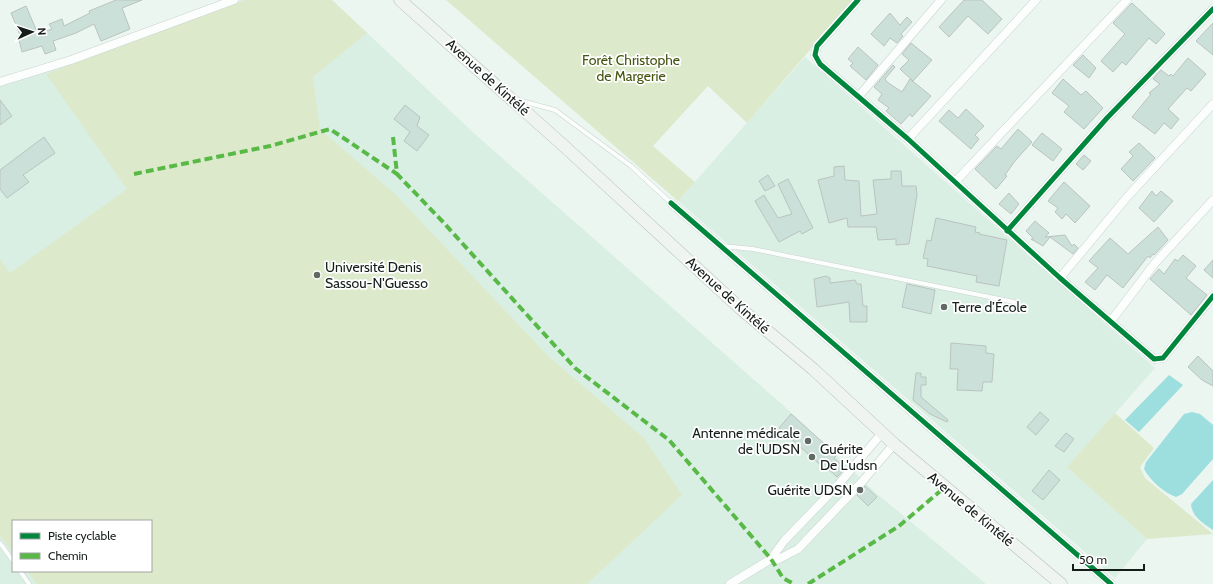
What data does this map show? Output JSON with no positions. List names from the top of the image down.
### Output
{
  "streets": {
    "main road": ["Avenue de Kintélé"]
  },
  "parks": ["Forêt Christophe de Margerie"],
  "places": [
    "Université Denis Sassou-N'Guesso",
    "Terre d’École",
    "Antenne médicale de l'UDSN",
    "Guérite De L'udsn",
    "Guérite UDSN"
  ],
  "legend": ["Piste cyclable", "Chemin"],
  "scale_bar": "50 m",
  "north": "right"
}
